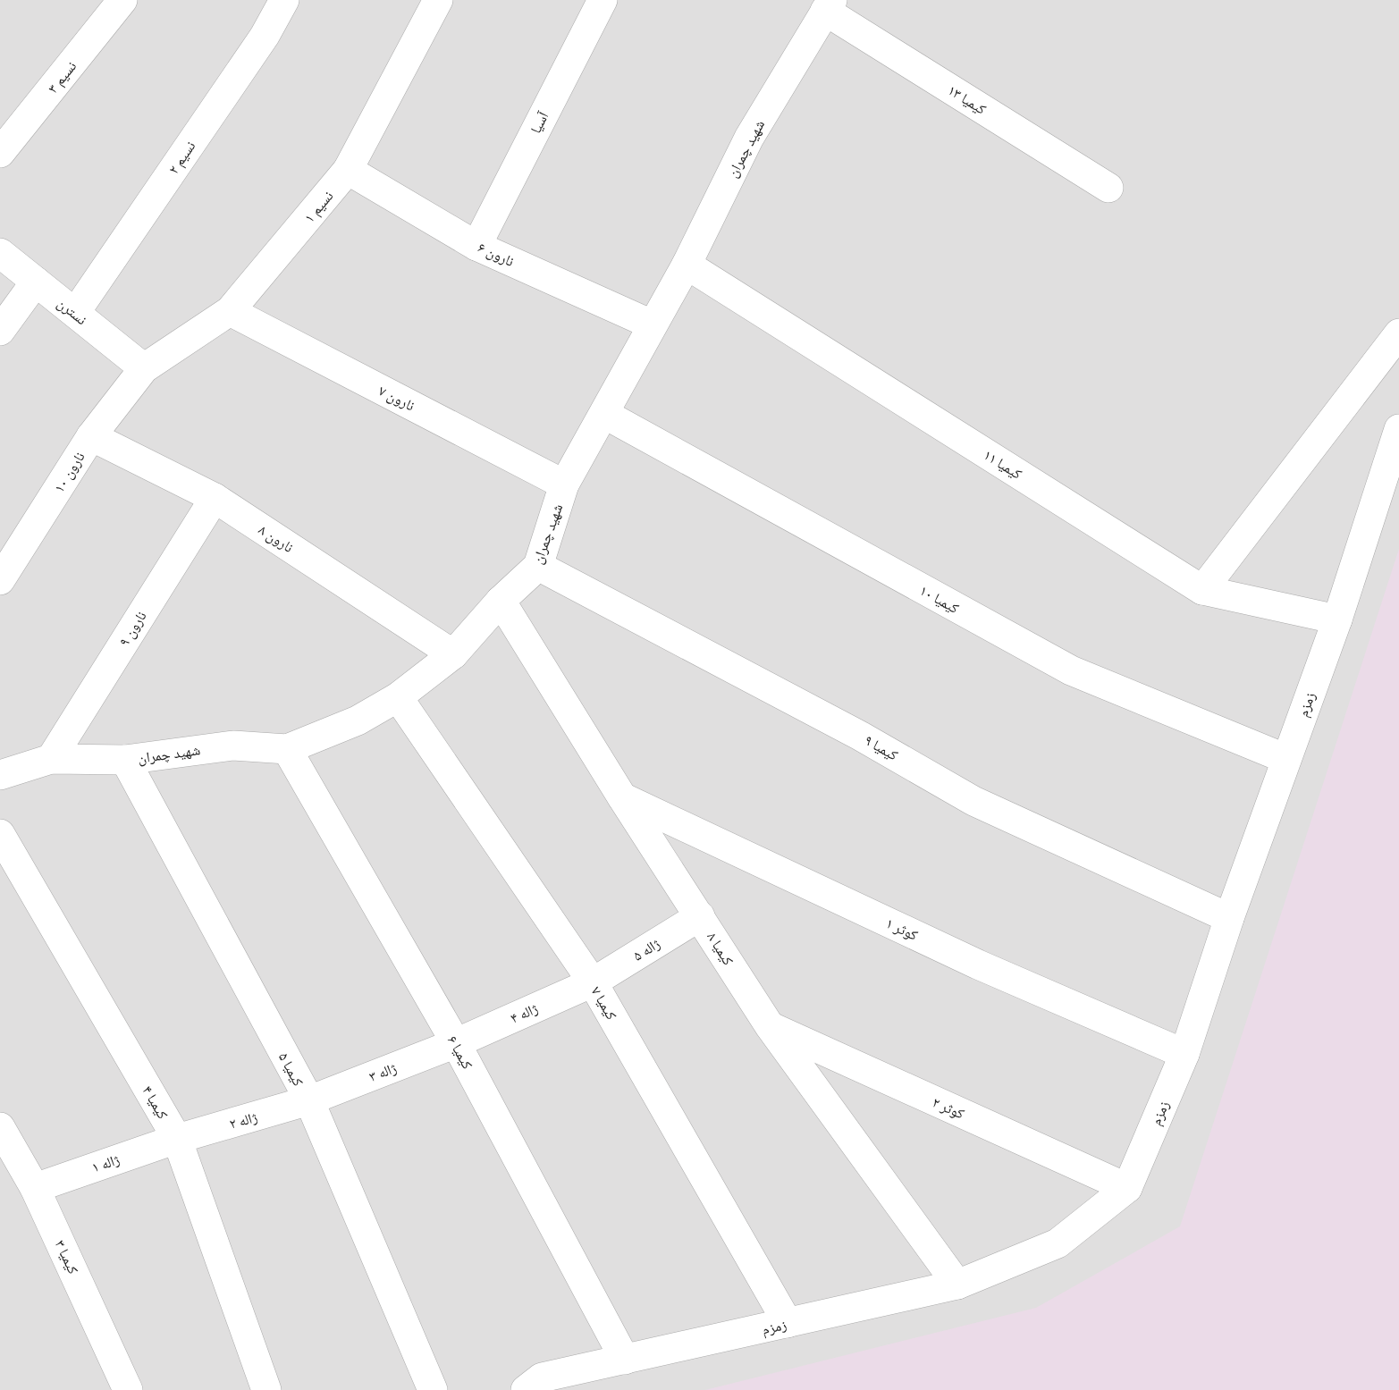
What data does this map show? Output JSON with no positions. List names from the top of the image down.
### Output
{
  "streets": {
    "street": [
      "نسیم ۳",
      "کیمیا ۱۳",
      "آسیا",
      "شهید چمران",
      "نسیم ۲",
      "نسیم ۱",
      "نارون ۶",
      "نسترن",
      "نارون ۷",
      "کیمیا ۱۱",
      "نارون ۱۰",
      "نارون ۸",
      "کیمیا ۱۰",
      "نارون ۹",
      "زمزم",
      "کیمیا ۹",
      "کوثر ۱",
      "کیمیا ۸",
      "ژاله ۵",
      "کیمیا ۷",
      "ژاله ۴",
      "کیمیا ۶",
      "کیمیا ۵",
      "ژاله ۳",
      "کیمیا ۴",
      "کوثر ۲",
      "ژاله ۲",
      "ژاله ۱",
      "کیمیا ۳"
    ]
  },
  "crossings": [
    ["کیمیا ۱۳", "شهید چمران"],
    ["آسیا", "نارون ۶"],
    ["شهید چمران", "نارون ۶"],
    ["شهید چمران", "نارون ۷"],
    ["شهید چمران", "کیمیا ۱۱"],
    ["شهید چمران", "نارون ۸"],
    ["شهید چمران", "کیمیا ۱۰"],
    ["شهید چمران", "نارون ۹"],
    ["شهید چمران", "کیمیا ۹"],
    ["شهید چمران", "کیمیا ۸"],
    ["شهید چمران", "کیمیا ۷"],
    ["شهید چمران", "کیمیا ۶"],
    ["شهید چمران", "کیمیا ۵"],
    ["نسیم ۲", "نسترن"],
    ["نسیم ۱", "نارون ۶"],
    ["نسیم ۱", "نسترن"],
    ["نسیم ۱", "نارون ۷"],
    ["نسیم ۱", "نارون ۱۰"],
    ["نسترن", "نارون ۱۰"],
    ["کیمیا ۱۱", "زمزم"],
    ["نارون ۱۰", "نارون ۸"],
    ["نارون ۸", "نارون ۹"],
    ["کیمیا ۱۰", "زمزم"],
    ["زمزم", "کیمیا ۹"],
    ["زمزم", "کوثر ۱"],
    ["زمزم", "کیمیا ۸"],
    ["زمزم", "کیمیا ۷"],
    ["زمزم", "کیمیا ۶"],
    ["زمزم", "کوثر ۲"],
    ["کوثر ۱", "کیمیا ۸"],
    ["کیمیا ۸", "ژاله ۵"],
    ["کیمیا ۸", "کوثر ۲"],
    ["ژاله ۵", "کیمیا ۷"],
    ["ژاله ۵", "ژاله ۴"],
    ["کیمیا ۷", "ژاله ۴"],
    ["ژاله ۴", "کیمیا ۶"],
    ["ژاله ۴", "ژاله ۳"],
    ["کیمیا ۶", "ژاله ۳"],
    ["کیمیا ۵", "ژاله ۳"],
    ["کیمیا ۵", "ژاله ۲"],
    ["ژاله ۳", "ژاله ۲"],
    ["کیمیا ۴", "ژاله ۲"],
    ["کیمیا ۴", "ژاله ۱"],
    ["ژاله ۲", "ژاله ۱"],
    ["ژاله ۱", "کیمیا ۳"]
  ]
}
